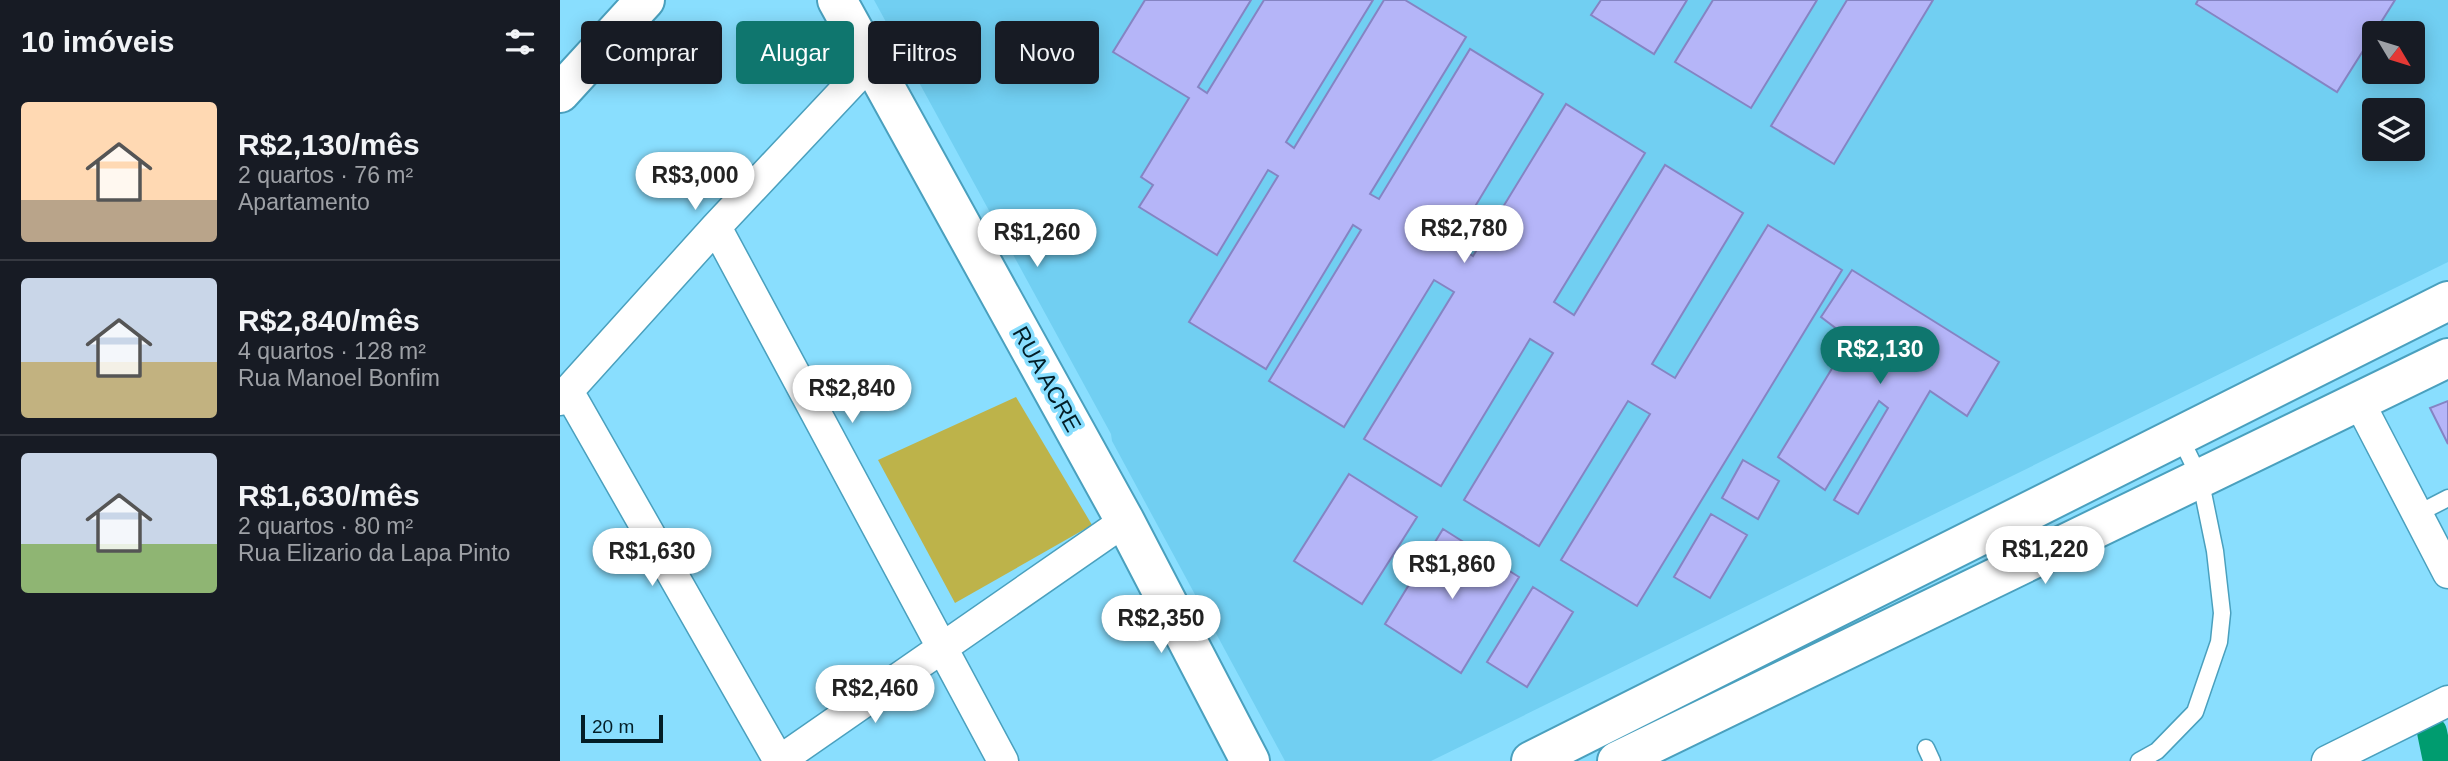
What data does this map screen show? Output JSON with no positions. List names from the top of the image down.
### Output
{
  "streets": {
    "main road": ["RUA ACRE"]
  },
  "scale_bar": "20 m",
  "north": "bottom right",
  "page": {
    "heading": "10 imóveis",
    "chip": [
      "Comprar",
      "Alugar",
      "Filtros",
      "Novo"
    ],
    "list": [
      {
        "name": "R$2,130/mês",
        "note": "2 quartos · 76 m² · Apartamento"
      },
      {
        "name": "R$2,840/mês",
        "note": "4 quartos · 128 m² · Rua Manoel Bonfim"
      },
      {
        "name": "R$1,630/mês",
        "note": "2 quartos · 80 m² · Rua Elizario da Lapa Pinto"
      }
    ],
    "price": [
      "R$3,000",
      "R$2,780",
      "R$1,260",
      "R$2,130",
      "R$2,840",
      "R$1,220",
      "R$1,630",
      "R$1,860",
      "R$2,350",
      "R$2,460"
    ],
    "scale": "20 m"
  }
}
